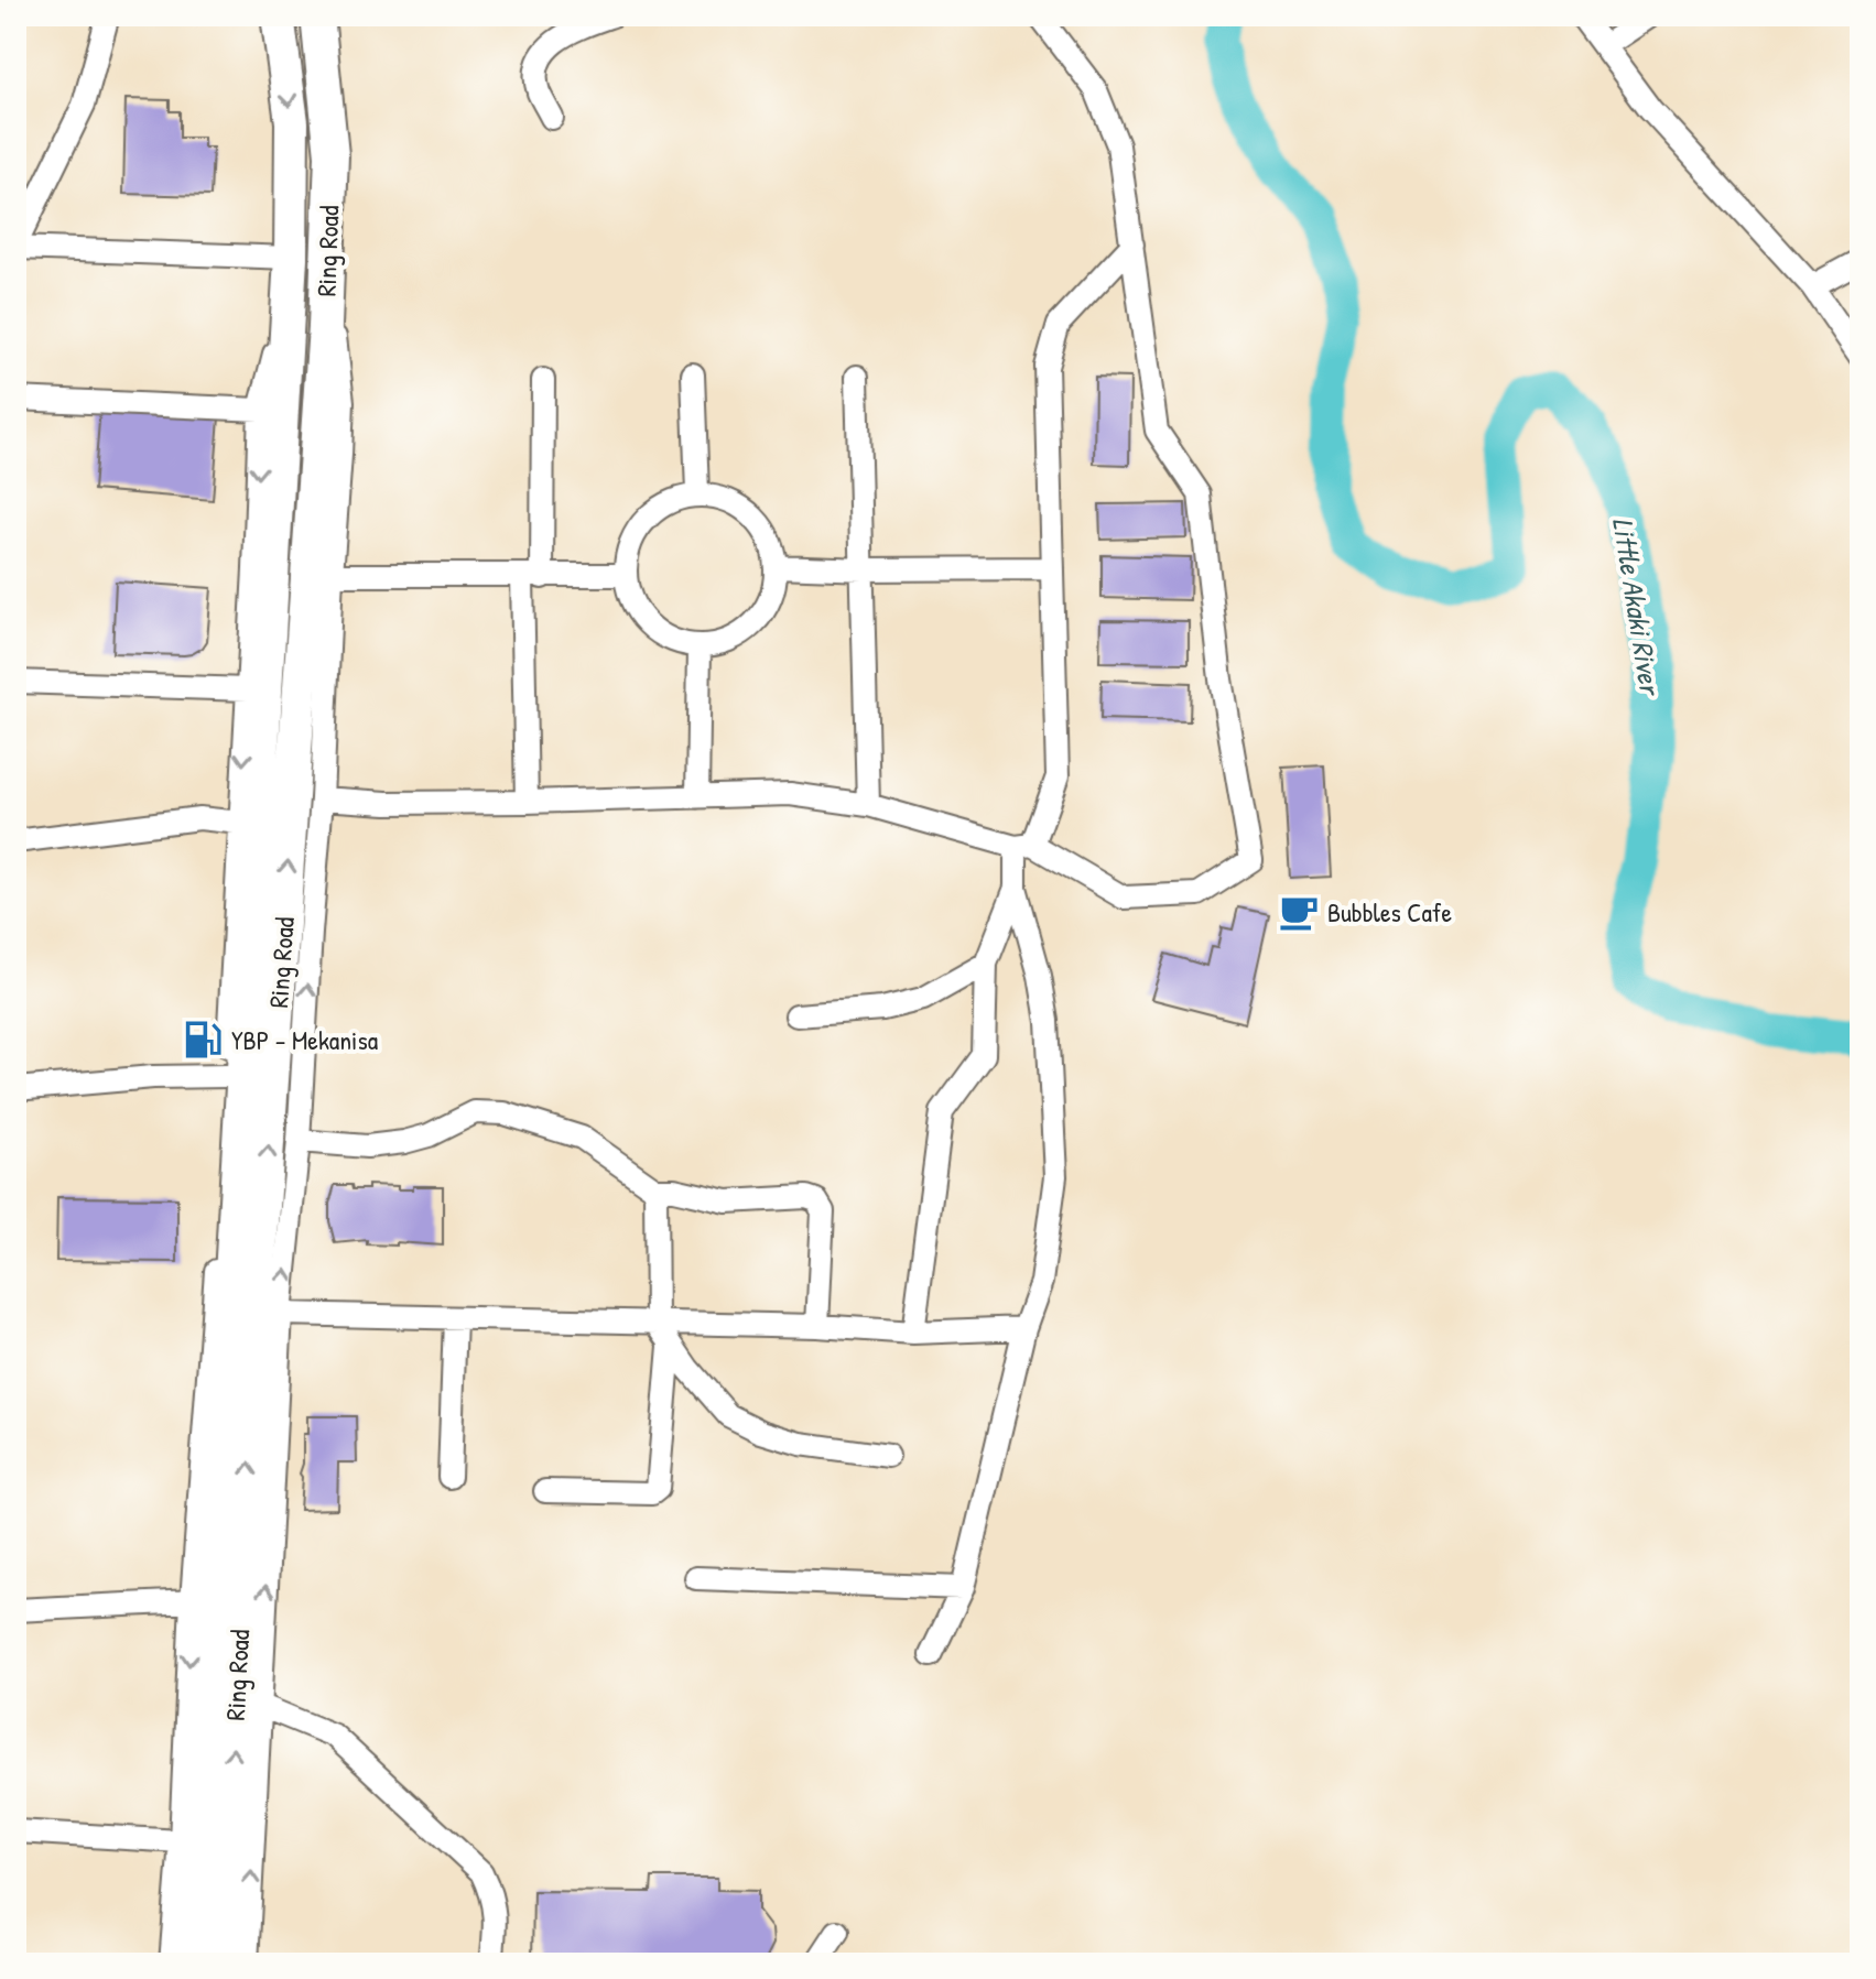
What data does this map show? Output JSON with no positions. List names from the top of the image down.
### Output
{
  "streets": {
    "highway": ["Ring Road"]
  },
  "water": ["Little Akaki River"],
  "places": {
    "cafe": ["Bubbles Cafe"],
    "fuel station": ["YBP - Mekanisa"]
  }
}
